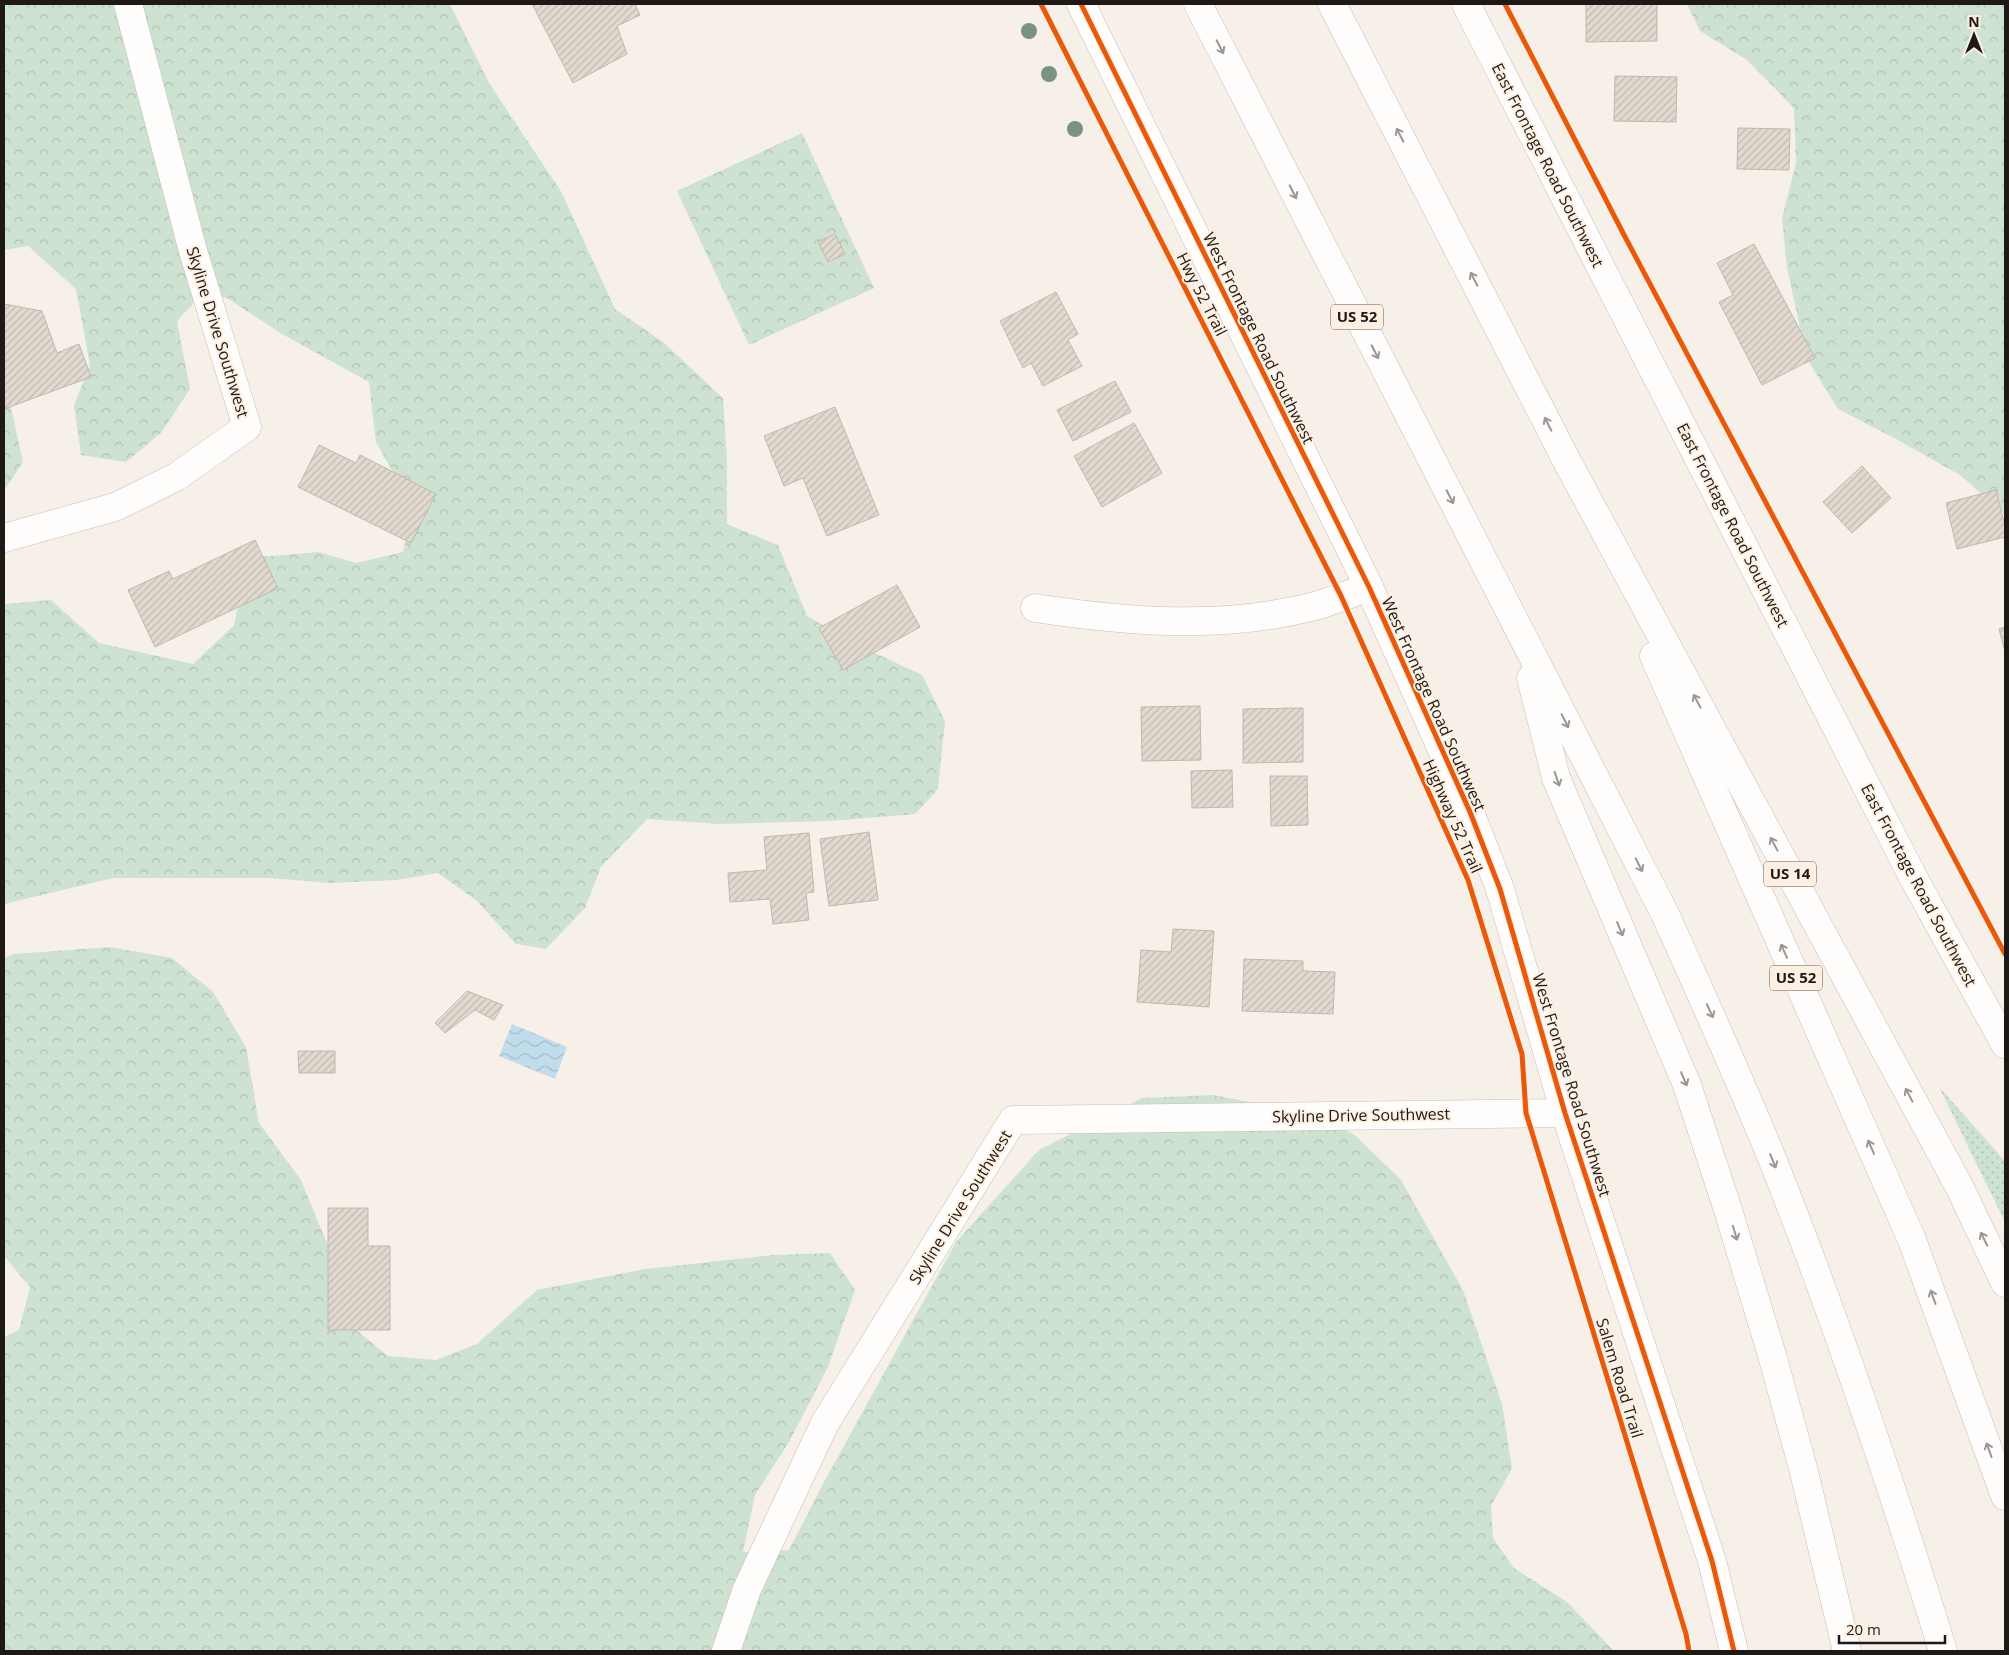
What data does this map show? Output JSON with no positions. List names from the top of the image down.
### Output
{
  "streets": {
    "main road": [
      "East Frontage Road Southwest",
      "US 52",
      "Skyline Drive Southwest",
      "West Frontage Road Southwest",
      "US 14"
    ],
    "cycle path": ["Hwy 52 Trail"]
  },
  "crossings": [
    ["US 52", "US 14"],
    ["Skyline Drive Southwest", "West Frontage Road Southwest"]
  ],
  "scale_bar": "20 m",
  "north": "top"
}
